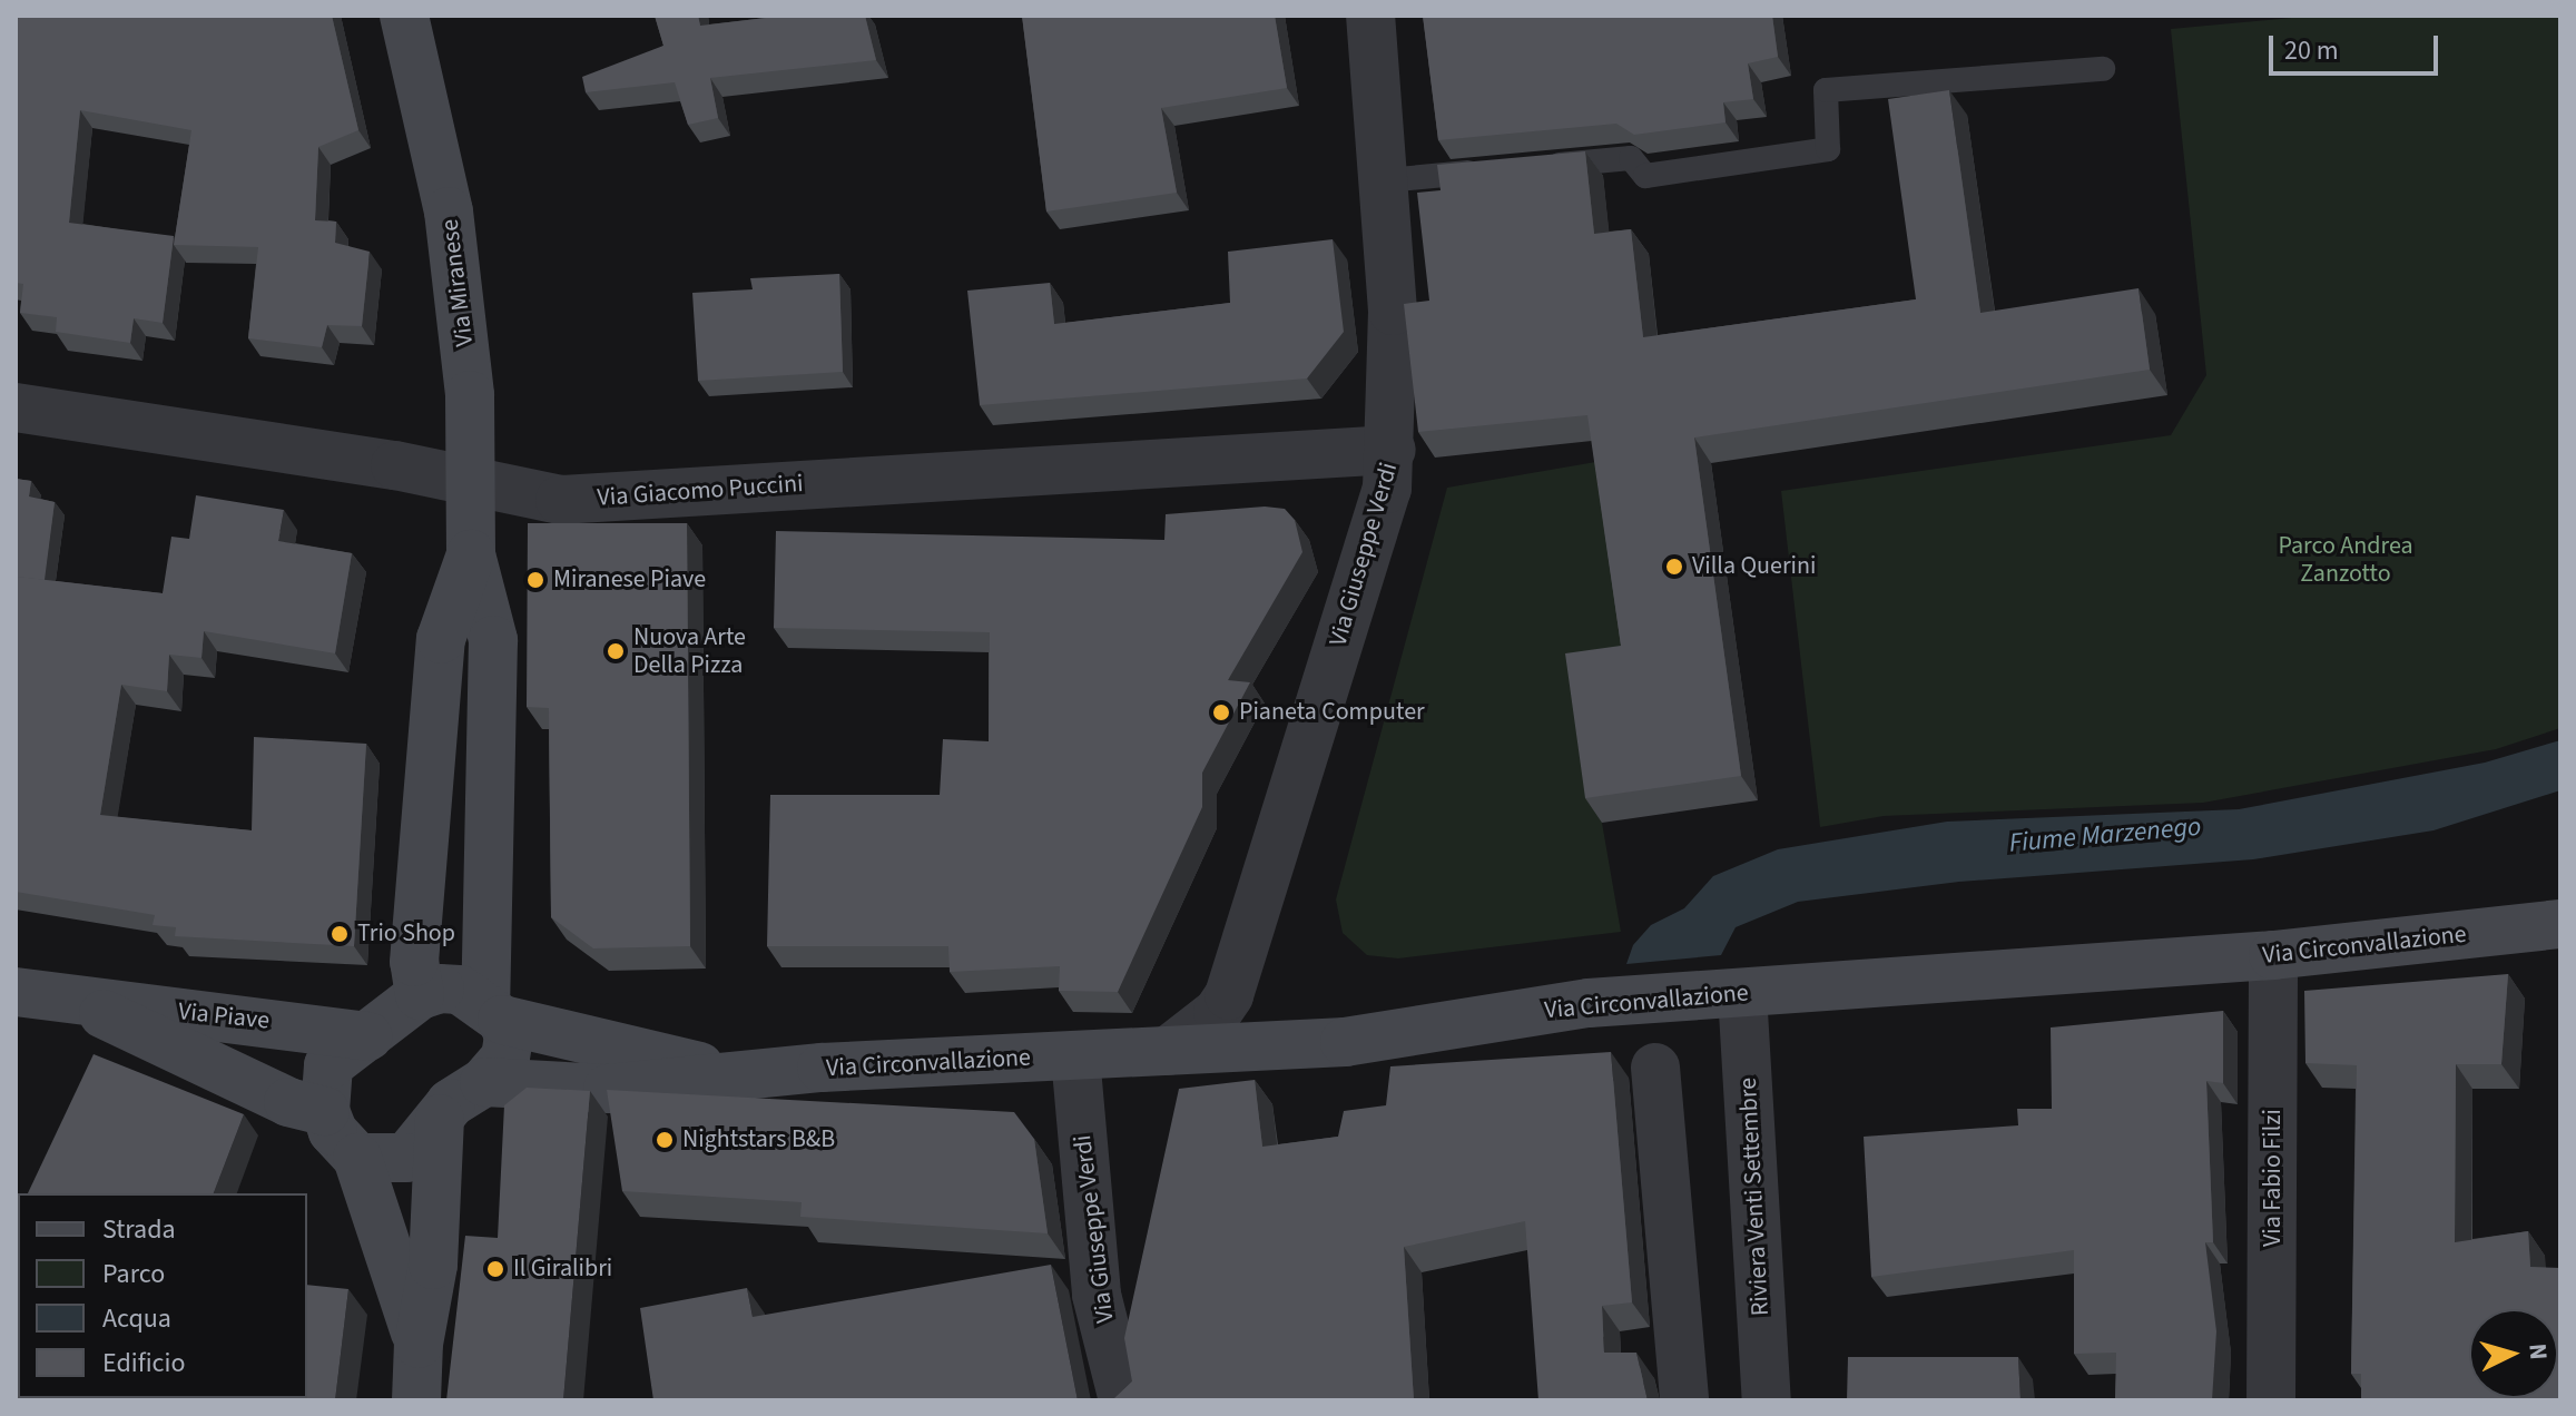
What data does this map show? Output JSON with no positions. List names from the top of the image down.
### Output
{
  "streets": {
    "street": [
      "Via Miranese",
      "Via Giacomo Puccini",
      "Via Giuseppe Verdi",
      "Via Circonvallazione",
      "Via Piave",
      "Via Fabio Filzi",
      "Riviera Venti Settembre"
    ]
  },
  "crossings": [
    ["Via Miranese", "Via Giacomo Puccini"],
    ["Via Miranese", "Via Circonvallazione"],
    ["Via Giacomo Puccini", "Via Giuseppe Verdi"],
    ["Via Giuseppe Verdi", "Via Circonvallazione"],
    ["Via Circonvallazione", "Via Fabio Filzi"],
    ["Via Circonvallazione", "Riviera Venti Settembre"]
  ],
  "water": ["Fiume Marzenego"],
  "parks": ["Parco Andrea Zanzotto"],
  "places": [
    "Villa Querini",
    "Miranese Piave",
    "Nuova Arte Della Pizza",
    "Pianeta Computer",
    "Trio Shop",
    "Nightstars B&B",
    "Il Giralibri"
  ],
  "legend": [
    "Strada",
    "Parco",
    "Acqua",
    "Edificio"
  ],
  "scale_bar": "20 m",
  "north": "right"
}
